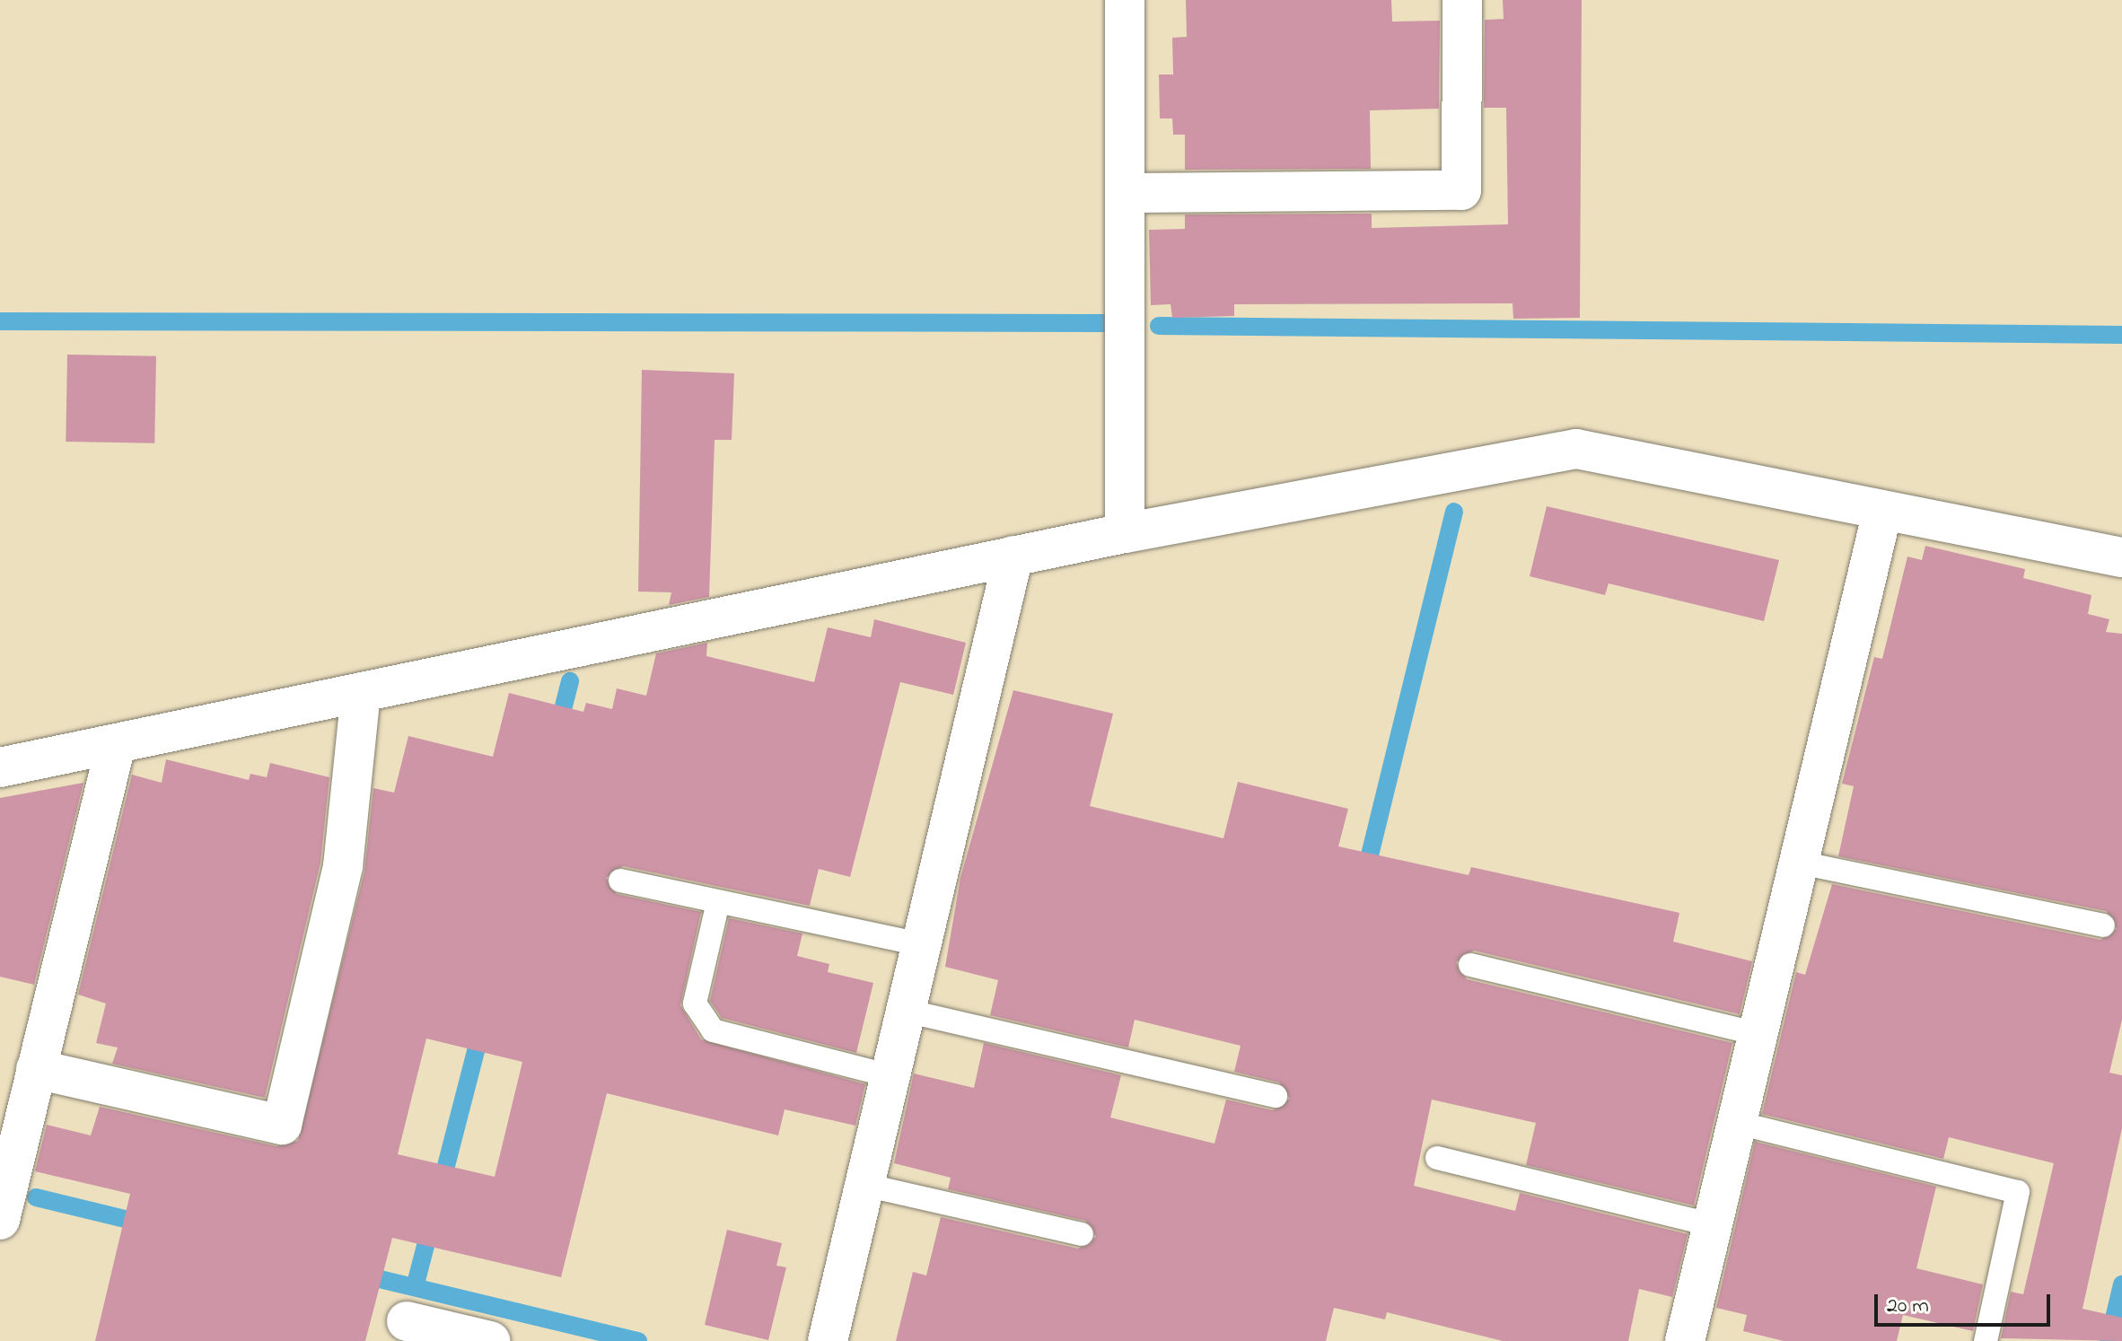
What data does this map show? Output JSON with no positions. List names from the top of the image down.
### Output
{
  "scale_bar": "20 m"
}
